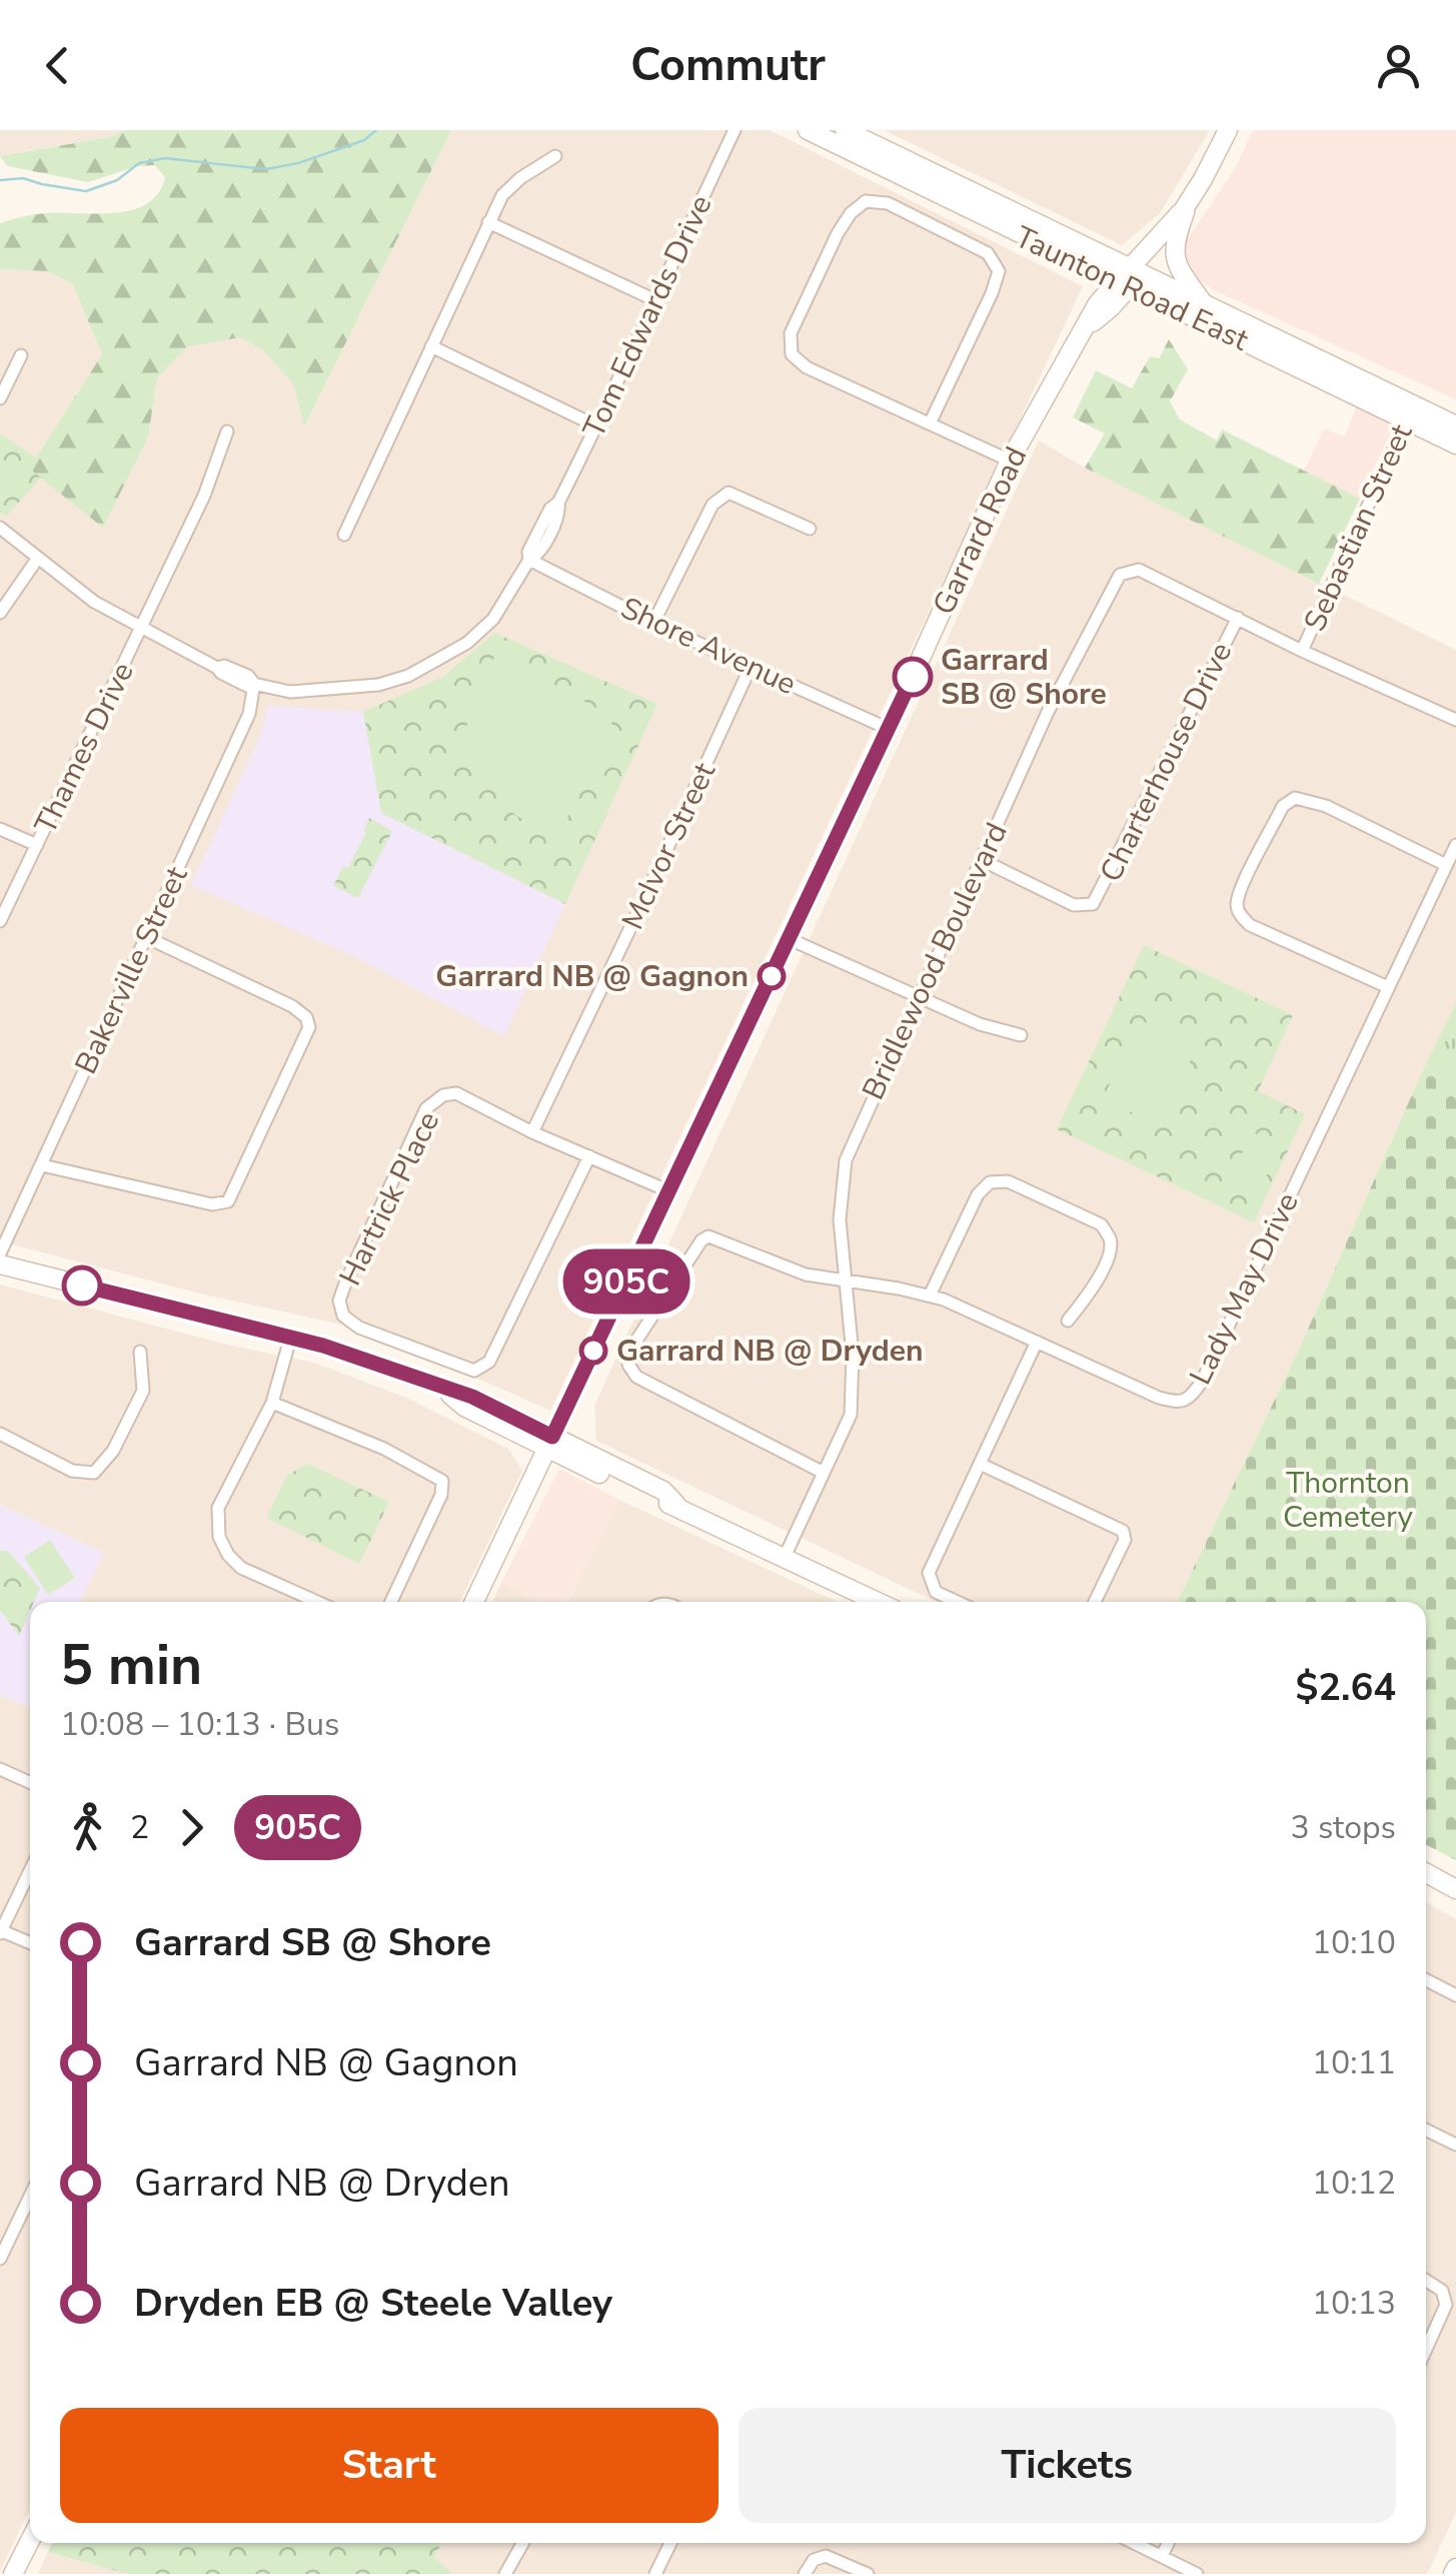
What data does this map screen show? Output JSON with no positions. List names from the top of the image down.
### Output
{
  "streets": {
    "street": [
      "Taunton Road East",
      "Tom Edwards Drive",
      "Sebastian Street",
      "Garrard Road",
      "Shore Avenue",
      "Thames Drive",
      "Charterhouse Drive",
      "McIvor Street",
      "Bridlewood Boulevard",
      "Bakerville Street",
      "Hartrick Place",
      "Lady May Drive"
    ]
  },
  "crossings": [
    ["Taunton Road East", "Sebastian Street"],
    ["Taunton Road East", "Garrard Road"],
    ["Tom Edwards Drive", "Shore Avenue"],
    ["Tom Edwards Drive", "Thames Drive"],
    ["Tom Edwards Drive", "Bakerville Street"],
    ["Sebastian Street", "Bridlewood Boulevard"],
    ["Garrard Road", "Shore Avenue"],
    ["Garrard Road", "Hartrick Place"],
    ["Shore Avenue", "McIvor Street"],
    ["Charterhouse Drive", "Bridlewood Boulevard"],
    ["McIvor Street", "Hartrick Place"],
    ["Bridlewood Boulevard", "Lady May Drive"]
  ],
  "parks": ["Thornton Cemetery"],
  "places": ["Garrard SB @ Shore", "Garrard NB @ Gagnon", "Garrard NB @ Dryden"],
  "lines": ["bus line 905C"],
  "page": {
    "header": "Commutr",
    "on_map": "905C",
    "heading": ["5 min", "10:08 – 10:13 · Bus", "$2.64"],
    "legs": ["2", "905C", "3 stops"],
    "list": [
      {
        "name": "Garrard SB @ Shore",
        "value": "10:10"
      },
      {
        "name": "Garrard NB @ Gagnon",
        "value": "10:11"
      },
      {
        "name": "Garrard NB @ Dryden",
        "value": "10:12"
      },
      {
        "name": "Dryden EB @ Steele Valley",
        "value": "10:13"
      }
    ],
    "buttons": ["Start", "Tickets"]
  }
}
